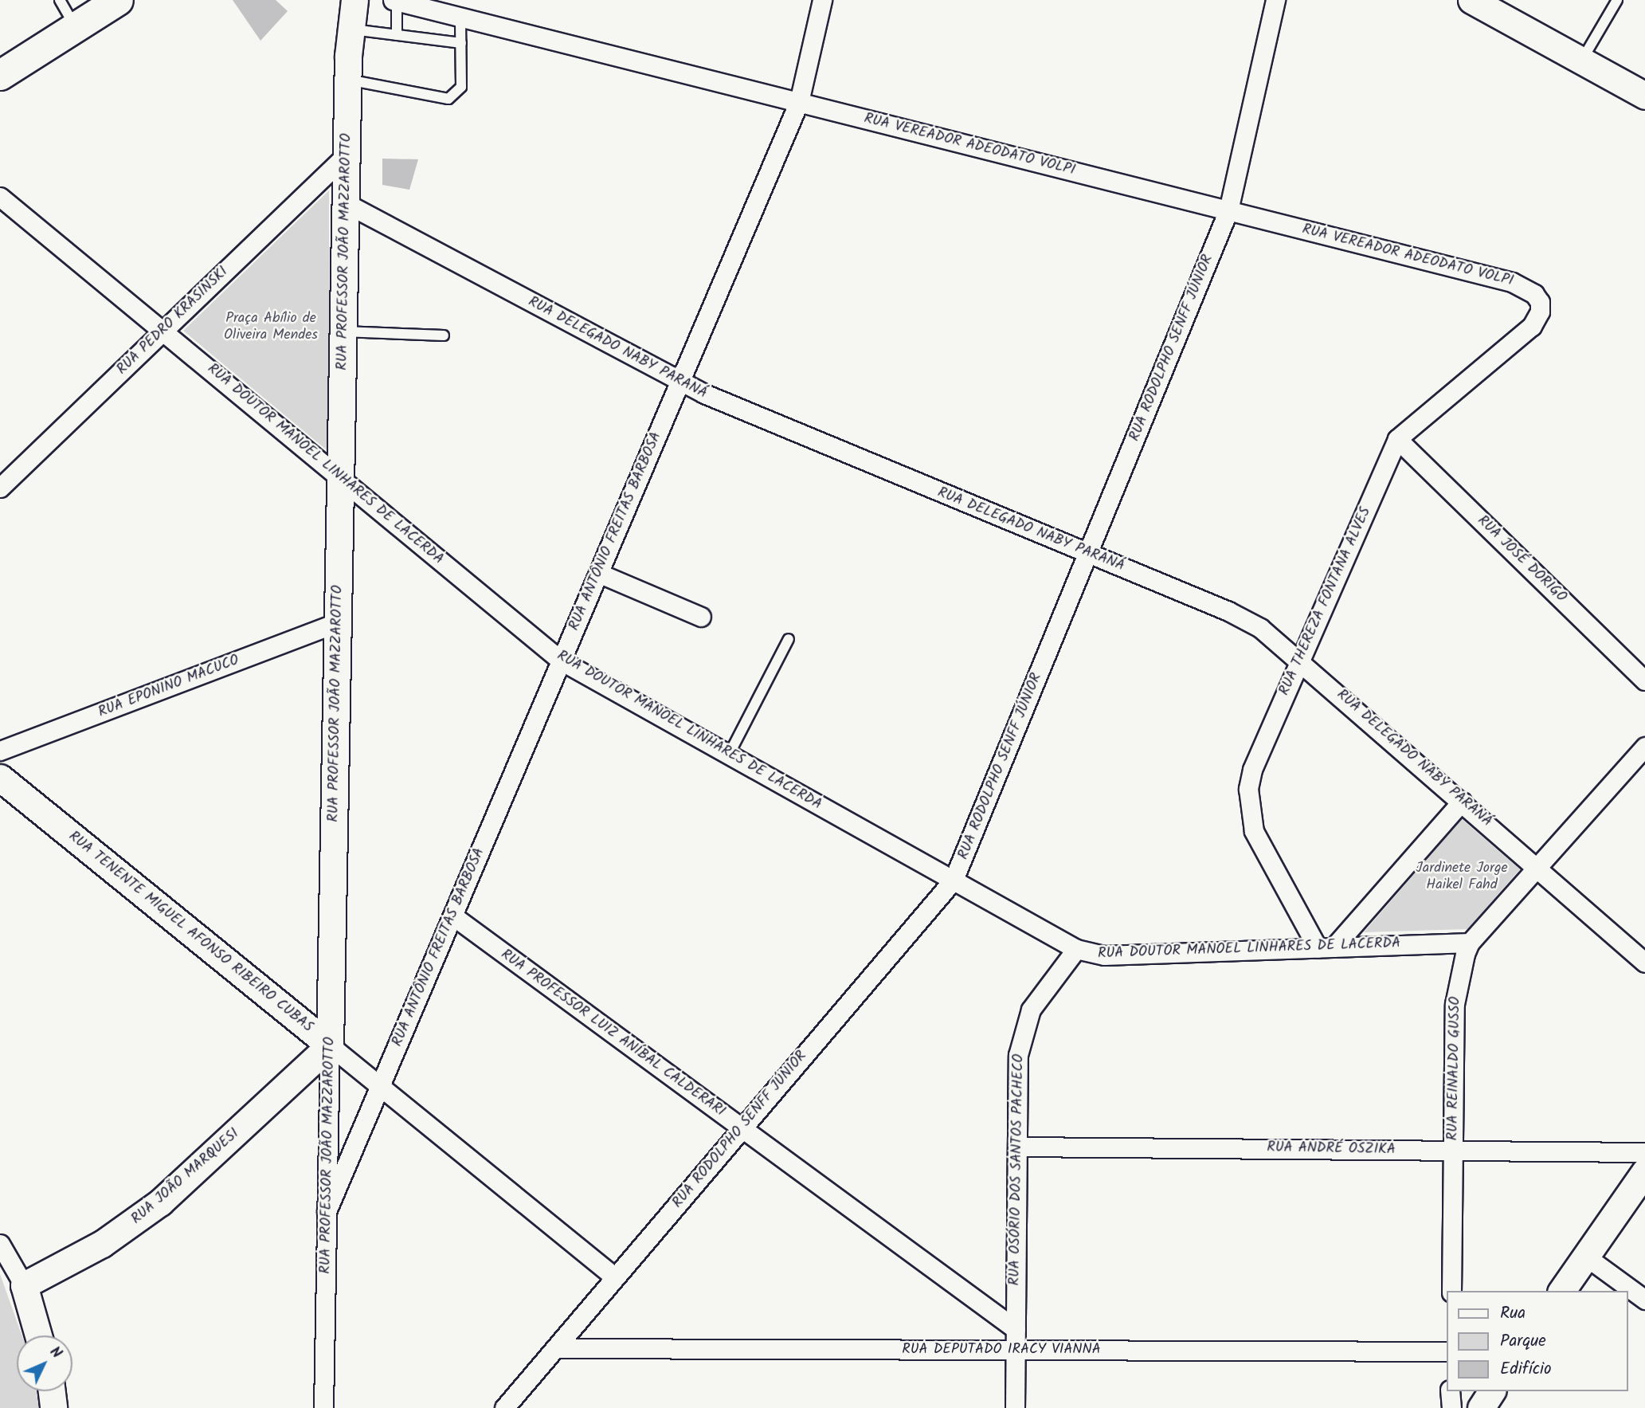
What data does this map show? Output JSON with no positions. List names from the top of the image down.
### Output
{
  "streets": {
    "street": [
      "RUA VEREADOR ADEODATO VOLPI",
      "RUA PROFESSOR JOÃO MAZZAROTTO",
      "RUA PEDRO KRASINSKI",
      "RUA DELEGADO NABY PARANÁ",
      "RUA RODOLPHO SENFF JÚNIOR",
      "RUA DOUTOR MANOEL LINHARES DE LACERDA",
      "RUA ANTÔNIO FREITAS BARBOSA",
      "RUA JOSÉ DORIGO",
      "RUA THEREZA FONTANA ALVES",
      "RUA EPONINO MACUCO",
      "RUA TENENTE MIGUEL AFONSO RIBEIRO CUBAS",
      "RUA PROFESSOR LUIZ ANÍBAL CALDERARI",
      "RUA REINALDO GUSSO",
      "RUA ANDRÉ OSZIKA",
      "RUA OSÓRIO DOS SANTOS PACHECO",
      "RUA JOÃO MARQUESI",
      "RUA DEPUTADO IRACY VIANNA"
    ]
  },
  "crossings": [
    ["RUA VEREADOR ADEODATO VOLPI", "RUA RODOLPHO SENFF JÚNIOR"],
    ["RUA VEREADOR ADEODATO VOLPI", "RUA ANTÔNIO FREITAS BARBOSA"],
    ["RUA VEREADOR ADEODATO VOLPI", "RUA THEREZA FONTANA ALVES"],
    ["RUA PROFESSOR JOÃO MAZZAROTTO", "RUA PEDRO KRASINSKI"],
    ["RUA PROFESSOR JOÃO MAZZAROTTO", "RUA DELEGADO NABY PARANÁ"],
    ["RUA PROFESSOR JOÃO MAZZAROTTO", "RUA DOUTOR MANOEL LINHARES DE LACERDA"],
    ["RUA PROFESSOR JOÃO MAZZAROTTO", "RUA ANTÔNIO FREITAS BARBOSA"],
    ["RUA PROFESSOR JOÃO MAZZAROTTO", "RUA EPONINO MACUCO"],
    ["RUA PROFESSOR JOÃO MAZZAROTTO", "RUA TENENTE MIGUEL AFONSO RIBEIRO CUBAS"],
    ["RUA PROFESSOR JOÃO MAZZAROTTO", "RUA JOÃO MARQUESI"],
    ["RUA PEDRO KRASINSKI", "RUA DOUTOR MANOEL LINHARES DE LACERDA"],
    ["RUA DELEGADO NABY PARANÁ", "RUA RODOLPHO SENFF JÚNIOR"],
    ["RUA DELEGADO NABY PARANÁ", "RUA ANTÔNIO FREITAS BARBOSA"],
    ["RUA DELEGADO NABY PARANÁ", "RUA THEREZA FONTANA ALVES"],
    ["RUA DELEGADO NABY PARANÁ", "RUA REINALDO GUSSO"],
    ["RUA RODOLPHO SENFF JÚNIOR", "RUA DOUTOR MANOEL LINHARES DE LACERDA"],
    ["RUA RODOLPHO SENFF JÚNIOR", "RUA TENENTE MIGUEL AFONSO RIBEIRO CUBAS"],
    ["RUA RODOLPHO SENFF JÚNIOR", "RUA PROFESSOR LUIZ ANÍBAL CALDERARI"],
    ["RUA RODOLPHO SENFF JÚNIOR", "RUA DEPUTADO IRACY VIANNA"],
    ["RUA DOUTOR MANOEL LINHARES DE LACERDA", "RUA ANTÔNIO FREITAS BARBOSA"],
    ["RUA DOUTOR MANOEL LINHARES DE LACERDA", "RUA THEREZA FONTANA ALVES"],
    ["RUA DOUTOR MANOEL LINHARES DE LACERDA", "RUA REINALDO GUSSO"],
    ["RUA DOUTOR MANOEL LINHARES DE LACERDA", "RUA OSÓRIO DOS SANTOS PACHECO"],
    ["RUA ANTÔNIO FREITAS BARBOSA", "RUA TENENTE MIGUEL AFONSO RIBEIRO CUBAS"],
    ["RUA ANTÔNIO FREITAS BARBOSA", "RUA PROFESSOR LUIZ ANÍBAL CALDERARI"],
    ["RUA JOSÉ DORIGO", "RUA THEREZA FONTANA ALVES"],
    ["RUA TENENTE MIGUEL AFONSO RIBEIRO CUBAS", "RUA JOÃO MARQUESI"],
    ["RUA PROFESSOR LUIZ ANÍBAL CALDERARI", "RUA OSÓRIO DOS SANTOS PACHECO"],
    ["RUA REINALDO GUSSO", "RUA ANDRÉ OSZIKA"],
    ["RUA ANDRÉ OSZIKA", "RUA OSÓRIO DOS SANTOS PACHECO"],
    ["RUA OSÓRIO DOS SANTOS PACHECO", "RUA DEPUTADO IRACY VIANNA"]
  ],
  "parks": ["Praça Abílio de Oliveira Mendes", "Jardinete Jorge Haikel Fahd"],
  "legend": ["Rua", "Parque", "Edifício"],
  "north": "top right"
}
